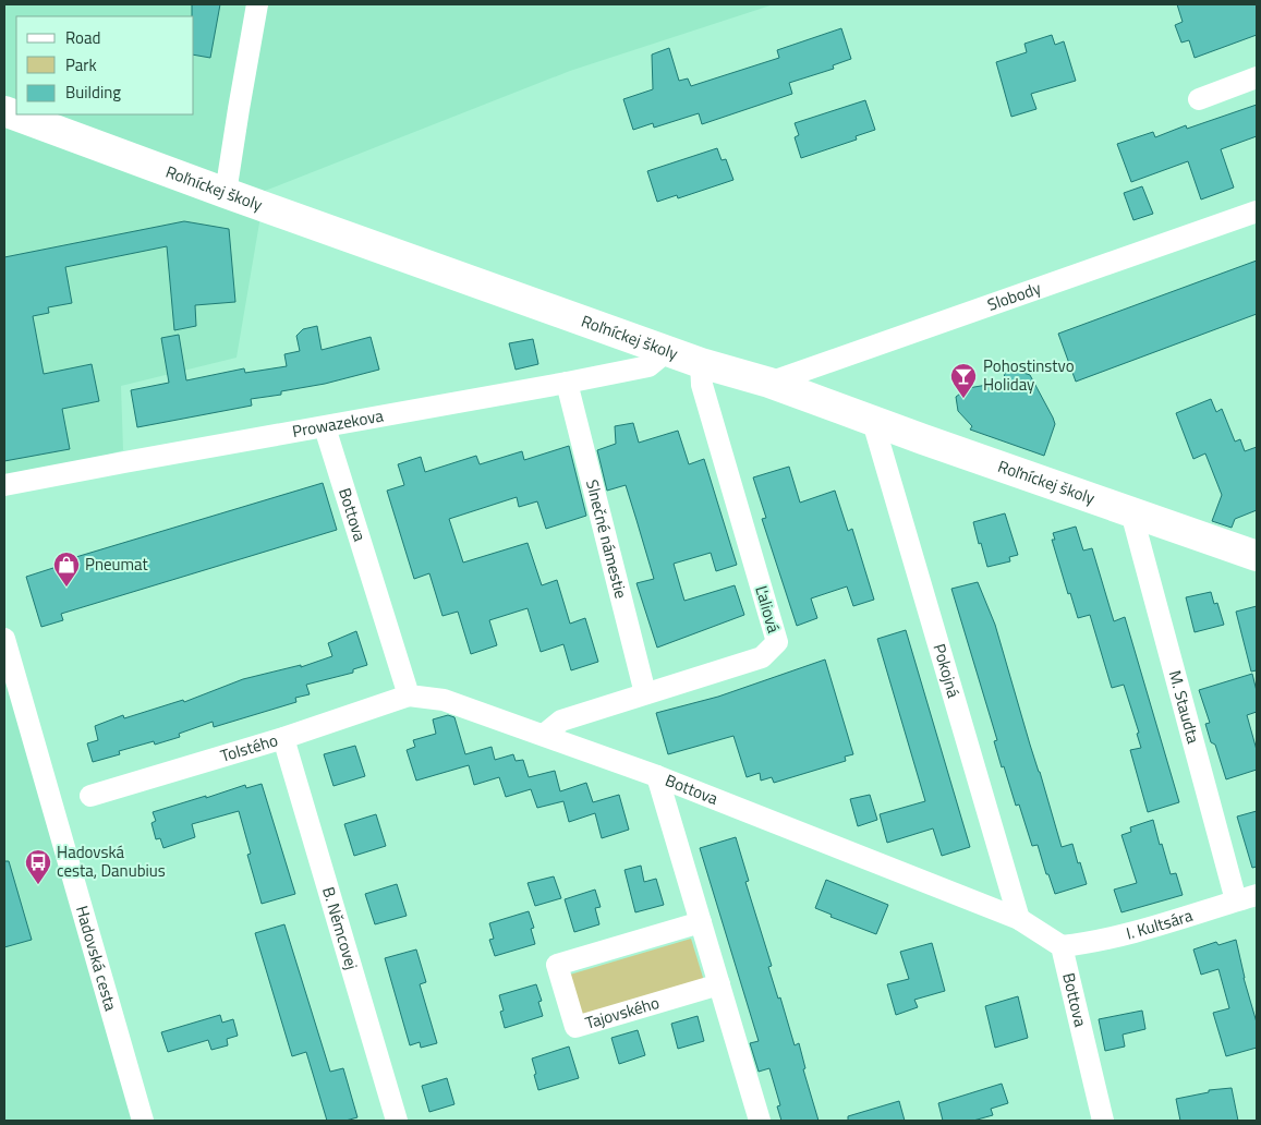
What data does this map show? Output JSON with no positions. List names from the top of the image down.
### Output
{
  "streets": {
    "main road": ["Roľníckej školy"],
    "street": [
      "Slobody",
      "Prowazekova",
      "Bottova",
      "Slnečné námestie",
      "Ľaliová",
      "Pokojná",
      "M. Staudta",
      "Tolstého",
      "I. Kultsára",
      "B. Němcovej",
      "Hadovská cesta",
      "Tajovského"
    ]
  },
  "crossings": [
    ["Roľníckej školy", "Slobody"],
    ["Roľníckej školy", "Prowazekova"],
    ["Roľníckej školy", "Ľaliová"],
    ["Roľníckej školy", "Pokojná"],
    ["Roľníckej školy", "M. Staudta"],
    ["Prowazekova", "Bottova"],
    ["Prowazekova", "Slnečné námestie"],
    ["Bottova", "Ľaliová"],
    ["Bottova", "Pokojná"],
    ["Bottova", "Tolstého"],
    ["Bottova", "I. Kultsára"],
    ["Slnečné námestie", "Ľaliová"],
    ["M. Staudta", "I. Kultsára"],
    ["Tolstého", "B. Němcovej"]
  ],
  "places": {
    "bar": ["Pohostinstvo Holiday"],
    "shop": ["Pneumat"],
    "bus stop": ["Hadovská cesta, Danubius"]
  },
  "legend": ["Road", "Park", "Building"]
}
